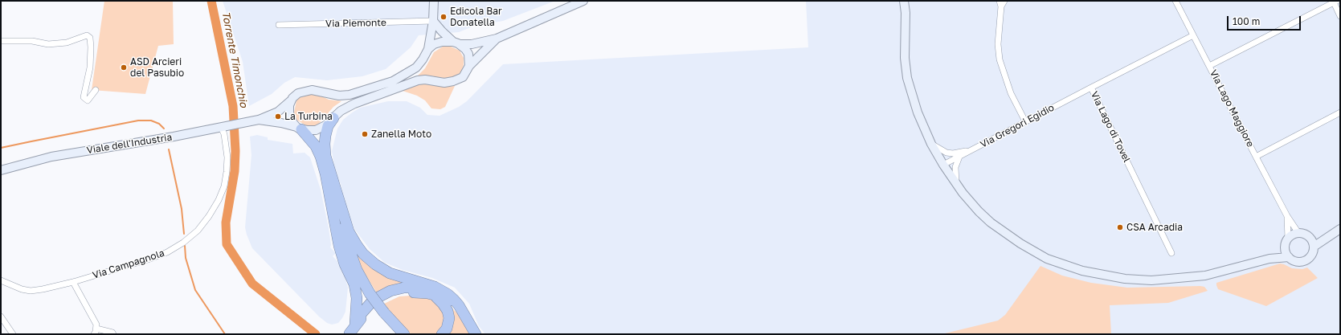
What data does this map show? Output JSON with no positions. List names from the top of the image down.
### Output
{
  "streets": {
    "main road": ["Viale dell'Industria"],
    "street": [
      "Via Piemonte",
      "Via Lago Maggiore",
      "Via Gregori Egidio",
      "Via Lago di Tovel",
      "Via Campagnola"
    ]
  },
  "crossings": [
    ["Via Lago Maggiore", "Via Lago di Tovel"],
    ["Via Gregori Egidio", "Via Lago di Tovel"],
    ["Viale dell'Industria", "Via Campagnola"]
  ],
  "water": ["Torrente Timonchio"],
  "places": [
    "Edicola Bar Donatella",
    "ASD Arcieri del Pasubio",
    "La Turbina",
    "Zanella Moto",
    "CSA Arcadia"
  ],
  "scale_bar": "100 m"
}
